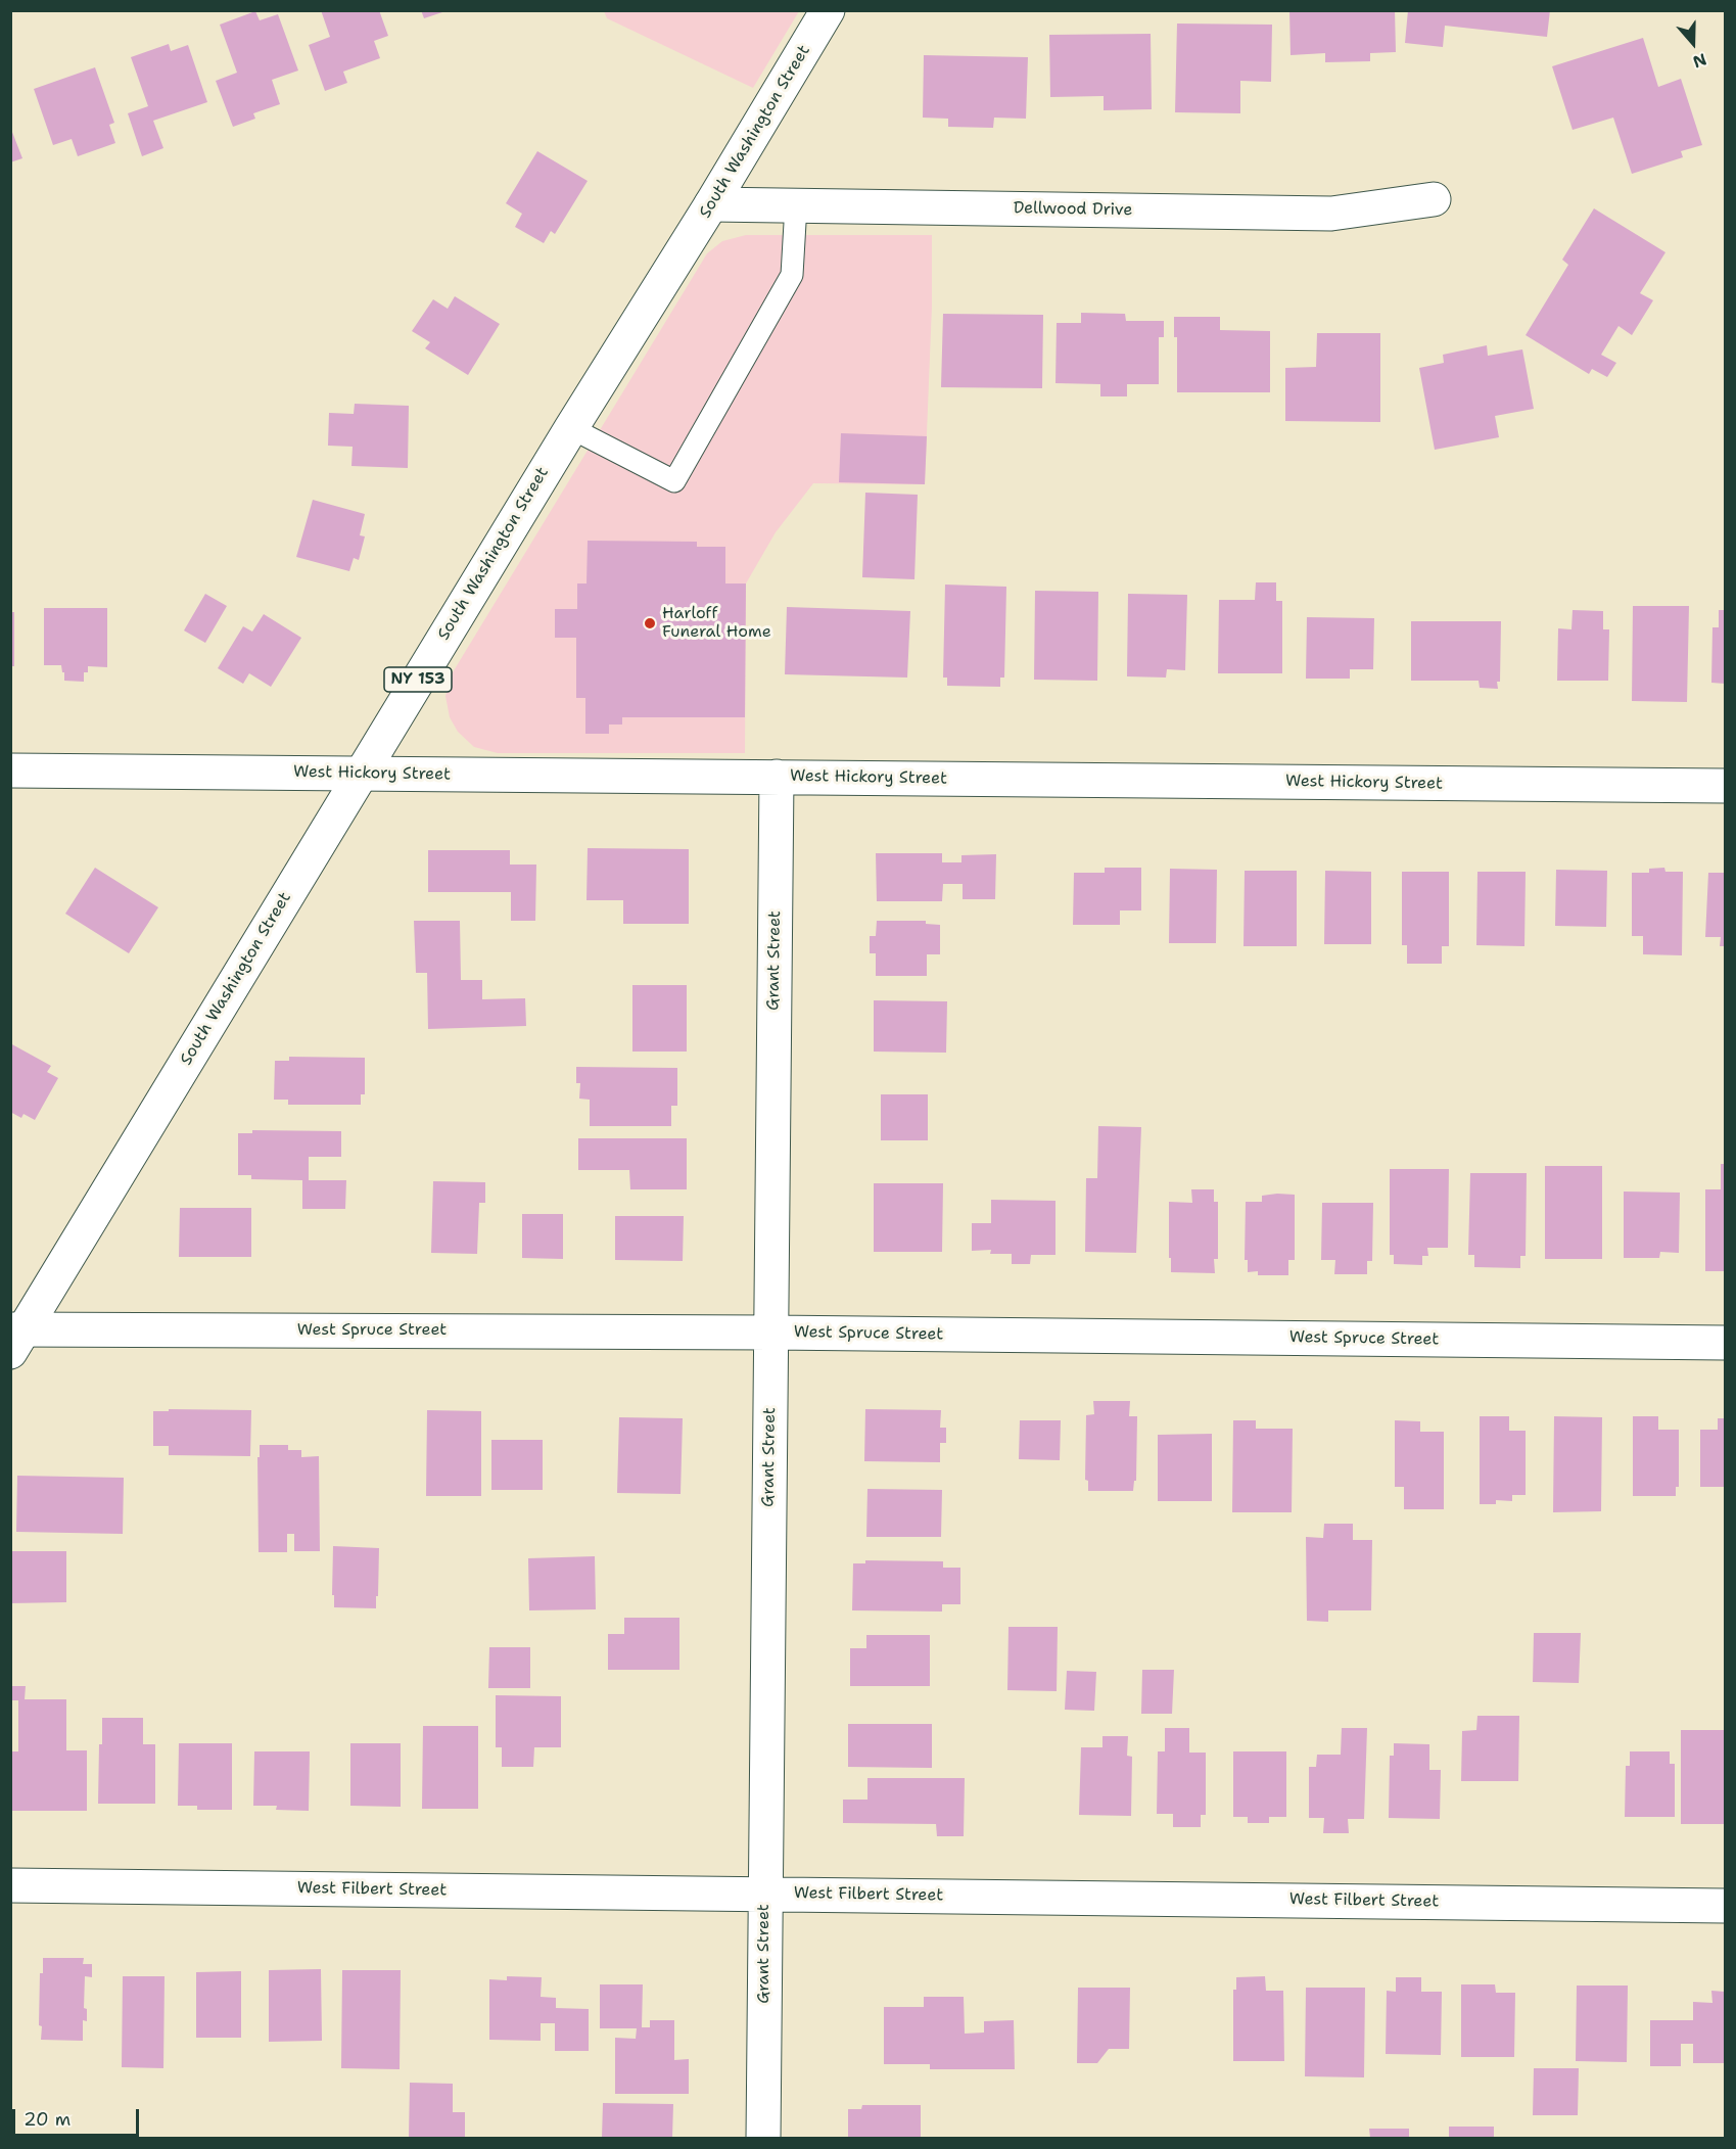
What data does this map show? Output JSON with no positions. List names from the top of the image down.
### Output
{
  "streets": {
    "street": [
      "South Washington Street",
      "Dellwood Drive",
      "NY 153",
      "West Hickory Street",
      "Grant Street",
      "West Spruce Street",
      "West Filbert Street"
    ]
  },
  "crossings": [
    ["South Washington Street", "Dellwood Drive"],
    ["South Washington Street", "West Hickory Street"],
    ["South Washington Street", "West Spruce Street"],
    ["West Hickory Street", "Grant Street"],
    ["Grant Street", "West Spruce Street"],
    ["Grant Street", "West Filbert Street"]
  ],
  "places": ["Harloff Funeral Home"],
  "scale_bar": "20 m",
  "north": "bottom"
}
